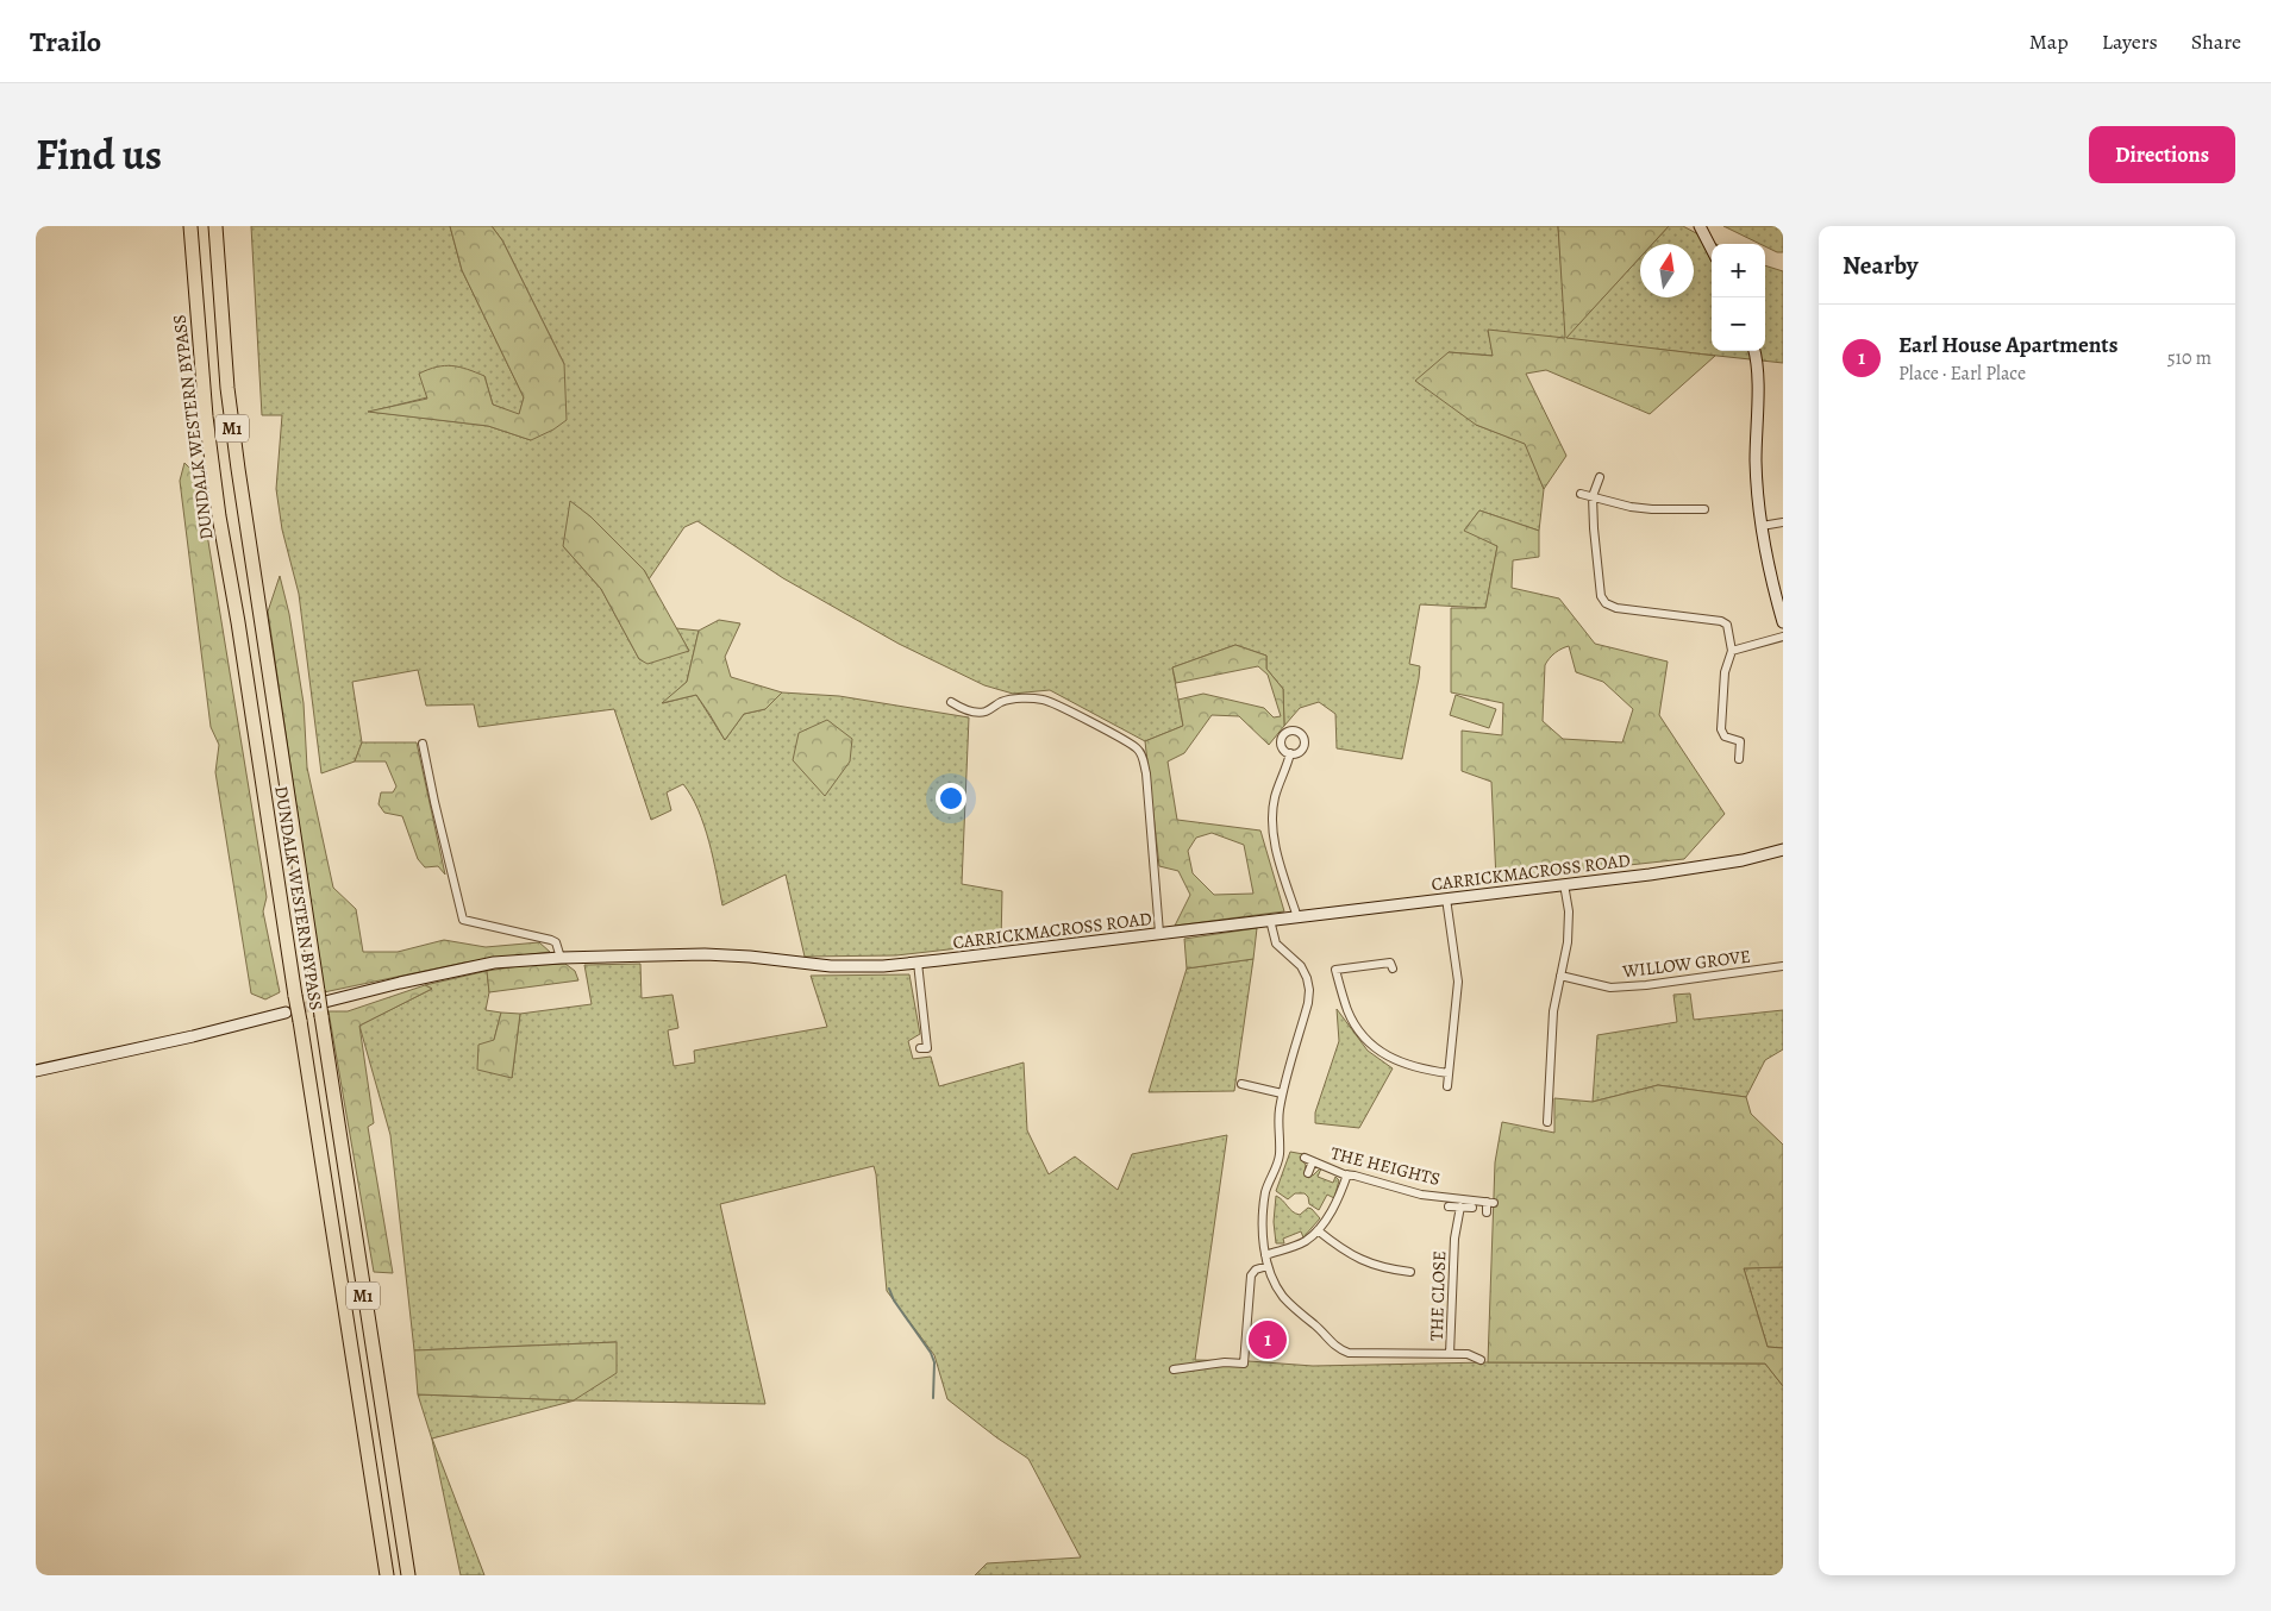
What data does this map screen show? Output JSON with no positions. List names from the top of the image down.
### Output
{
  "streets": {
    "highway": ["DUNDALK WESTERN BYPASS", "M1"],
    "main road": ["CARRICKMACROSS ROAD"],
    "street": ["WILLOW GROVE", "THE HEIGHTS", "THE CLOSE"]
  },
  "crossings": [
    ["DUNDALK WESTERN BYPASS", "CARRICKMACROSS ROAD"]
  ],
  "north": "top",
  "page": {
    "header": "Trailo",
    "nav": ["Map", "Layers", "Share"],
    "title": "Find us",
    "buttons": "Directions",
    "heading": "Nearby",
    "map_buttons": ["+", "−"],
    "list": [
      {
        "mark": "1",
        "name": "Earl House Apartments",
        "note": "Place · Earl Place",
        "value": "510 m"
      }
    ],
    "pins": "1"
  }
}
